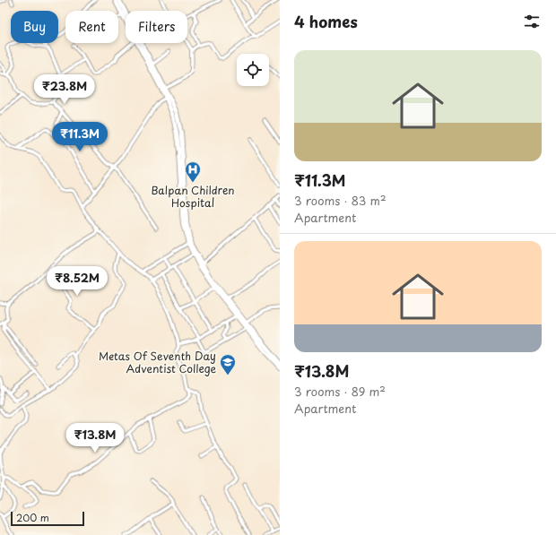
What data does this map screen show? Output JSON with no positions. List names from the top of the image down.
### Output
{
  "places": {
    "hospital": ["Balpan Children Hospital"],
    "school or university": ["Metas Of Seventh Day Adventist College"]
  },
  "scale_bar": "200 m",
  "page": {
    "heading": "4 homes",
    "chip": ["Buy", "Rent", "Filters"],
    "list": [
      {
        "name": "₹11.3M",
        "note": "3 rooms · 83 m² · Apartment"
      },
      {
        "name": "₹13.8M",
        "note": "3 rooms · 89 m² · Apartment"
      }
    ],
    "price": [
      "₹23.8M",
      "₹11.3M",
      "₹8.52M",
      "₹13.8M"
    ],
    "scale": "200 m"
  }
}
